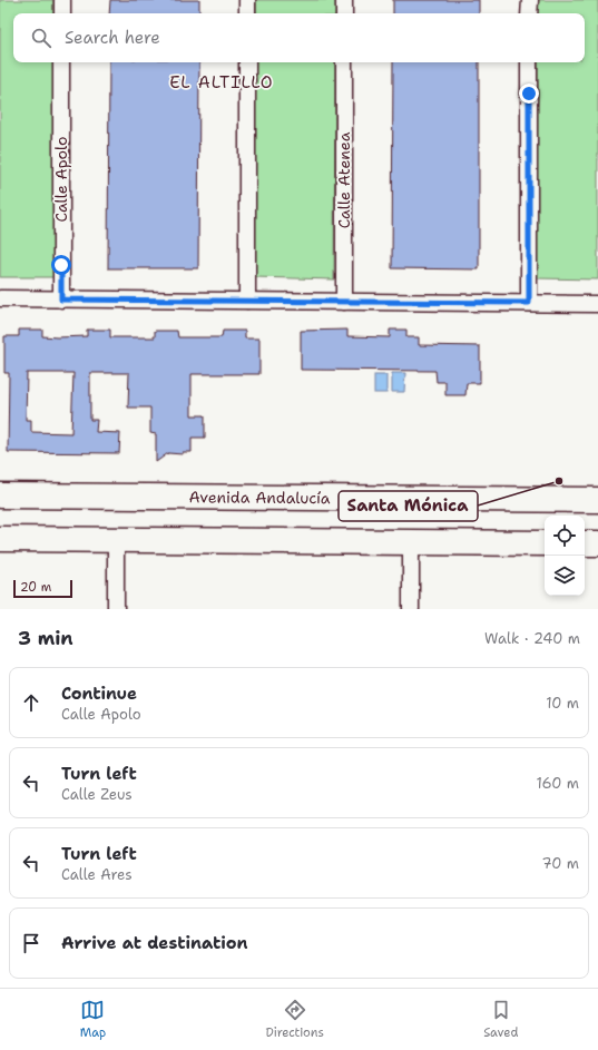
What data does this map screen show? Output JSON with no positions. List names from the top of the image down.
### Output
{
  "streets": {
    "main road": ["Avenida Andalucía"],
    "street": ["Calle Apolo", "Calle Atenea"]
  },
  "districts": ["EL ALTILLO"],
  "places": ["Santa Mónica"],
  "scale_bar": "20 m",
  "page": {
    "search": "Search here",
    "scale": "20 m",
    "heading": ["3 min", "Walk · 240 m"],
    "list": [
      ["Continue", "Calle Apolo", "10 m"],
      ["Turn left", "Calle Zeus", "160 m"],
      ["Turn left", "Calle Ares", "70 m"],
      "Arrive at destination"
    ],
    "nav": ["Map", "Directions", "Saved"]
  }
}
